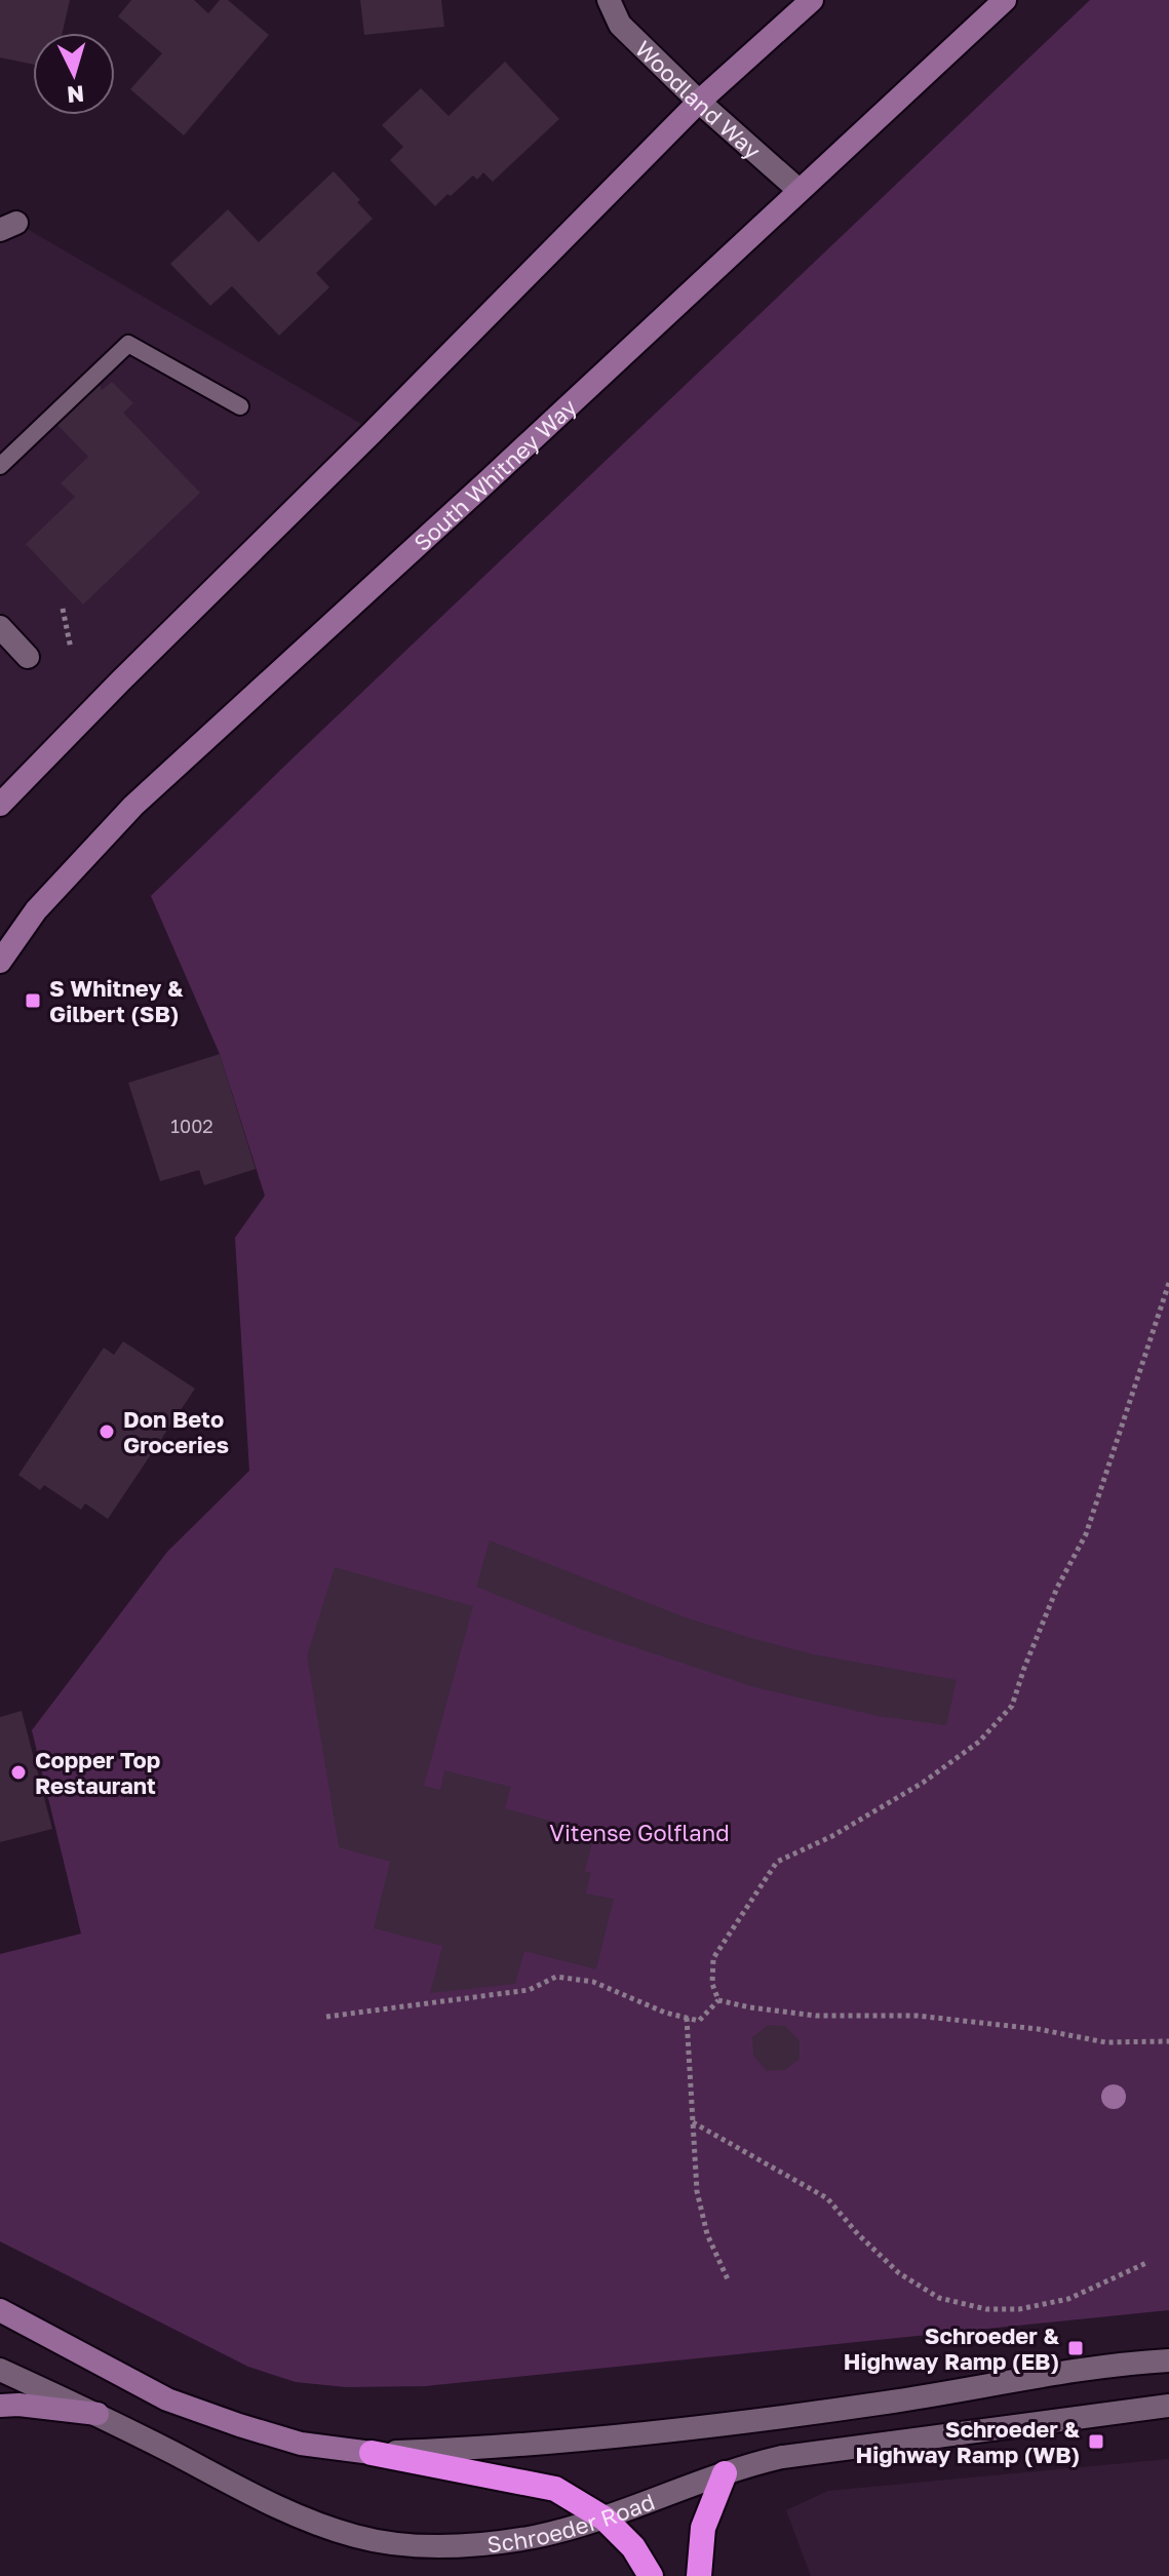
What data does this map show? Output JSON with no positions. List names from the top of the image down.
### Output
{
  "streets": {
    "main road": ["South Whitney Way"],
    "street": ["Woodland Way", "Schroeder Road"]
  },
  "crossings": [
    ["Woodland Way", "South Whitney Way"]
  ],
  "parks": ["Vitense Golfland"],
  "places": {
    "transit": ["S Whitney & Gilbert (SB)", "Schroeder & Highway Ramp (EB)", "Schroeder & Highway Ramp (WB)"],
    "other": ["Don Beto Groceries", "Copper Top Restaurant"]
  },
  "house_numbers": ["1002"],
  "north": "bottom"
}
